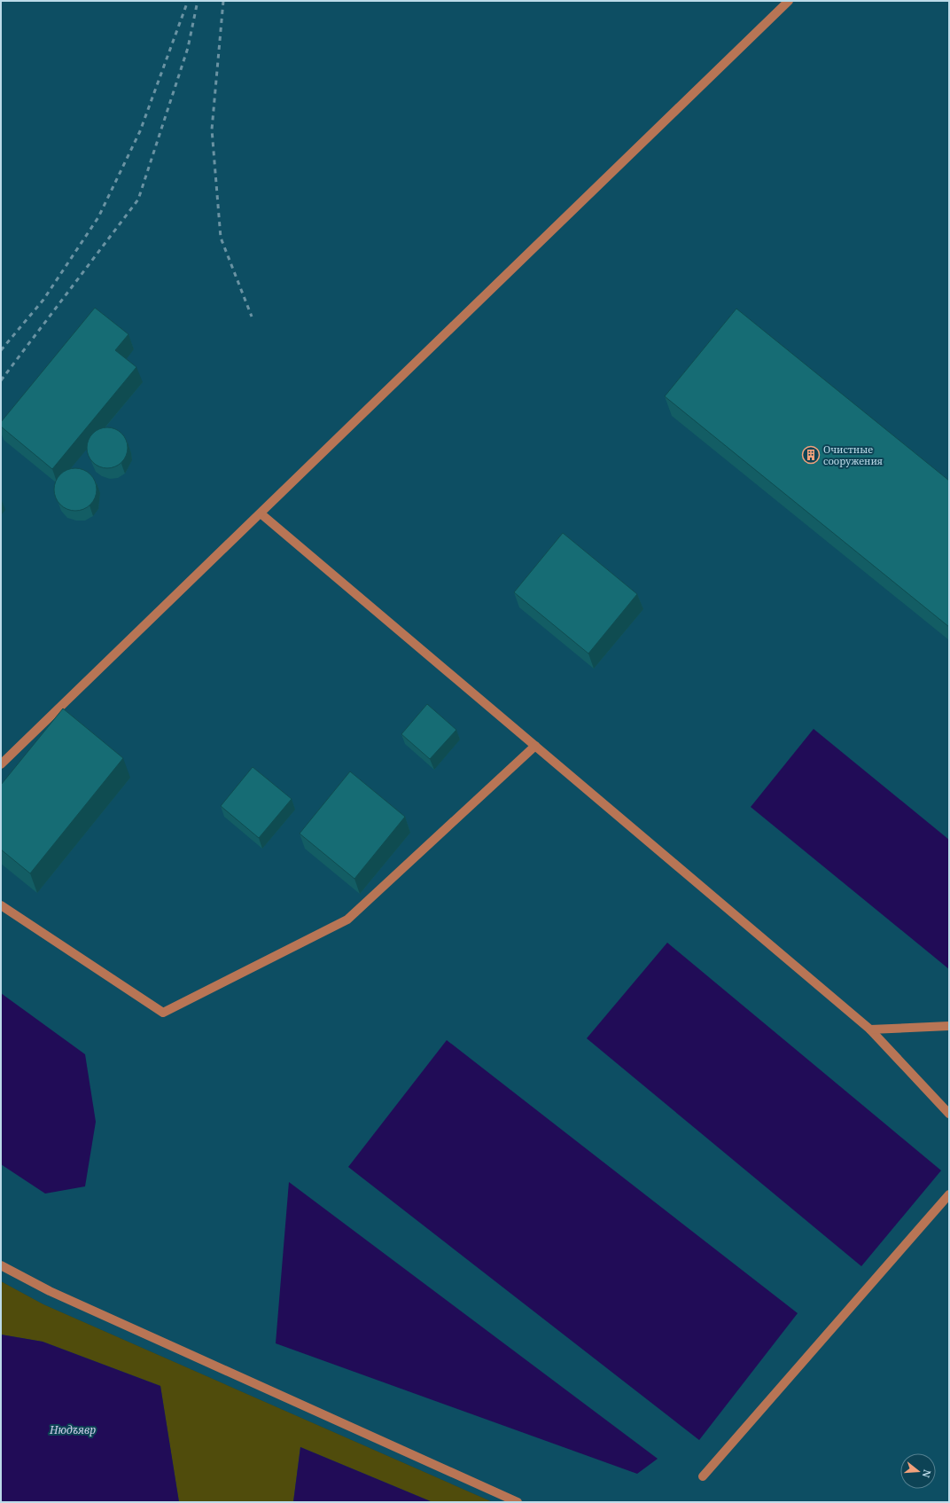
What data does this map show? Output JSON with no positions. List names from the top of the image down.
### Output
{
  "water": ["Нюдъявр"],
  "places": {
    "building": ["Очистные сооружения"]
  },
  "north": "right"
}
